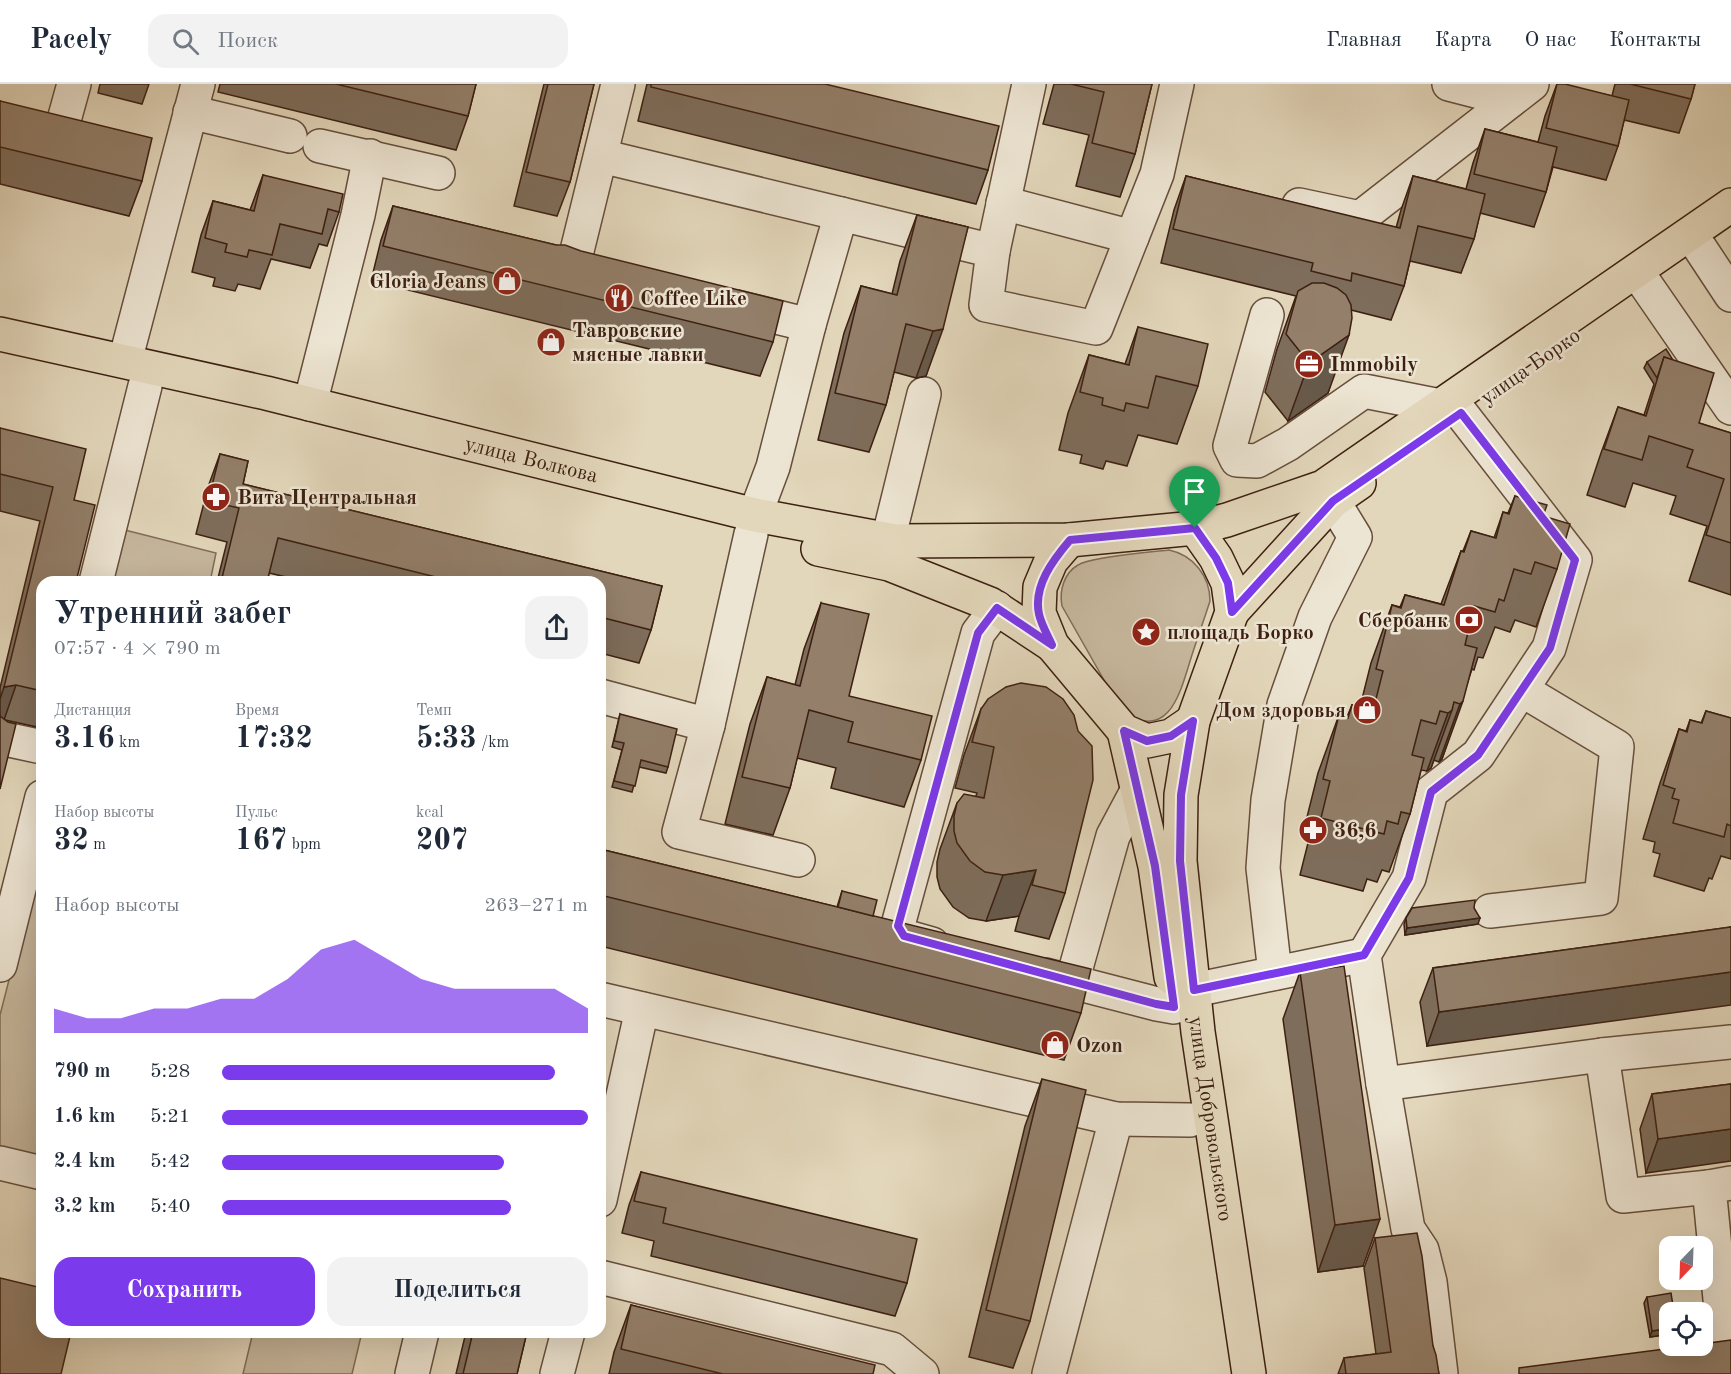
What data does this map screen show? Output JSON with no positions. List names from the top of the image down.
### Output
{
  "streets": {
    "main road": ["улица Борко", "улица Волкова", "улица Добровольского"]
  },
  "crossings": [
    ["улица Борко", "улица Волкова"],
    ["улица Борко", "улица Добровольского"],
    ["улица Волкова", "улица Добровольского"]
  ],
  "places": {
    "shop": [
      "Gloria Jeans",
      "Тавровские мясные лавки",
      "Дом здоровья",
      "Ozon"
    ],
    "restaurant": ["Coffee Like"],
    "office": ["Immobily"],
    "pharmacy": ["Вита Центральная", "36,6"],
    "bank": ["Сбербанк"],
    "place": ["площадь Борко"]
  },
  "north": "bottom left",
  "page": {
    "header": "Pacely",
    "search": "Поиск",
    "nav": [
      "Главная",
      "Карта",
      "О нас",
      "Контакты"
    ],
    "heading": ["Утренний забег", "07:57 · 4 × 790 m"],
    "stats": [
      ["Дистанция", "3.16 km"],
      ["Время", "17:32"],
      ["Темп", "5:33 /km"],
      ["Набор высоты", "32 m"],
      ["Пульс", "167 bpm"],
      ["kcal", "207"]
    ],
    "chart": ["Набор высоты", "263–271 m"],
    "list": [
      {
        "name": "790 m",
        "note": "5:28"
      },
      {
        "name": "1.6 km",
        "note": "5:21"
      },
      {
        "name": "2.4 km",
        "note": "5:42"
      },
      {
        "name": "3.2 km",
        "note": "5:40"
      }
    ],
    "buttons": ["Сохранить", "Поделиться"]
  }
}
